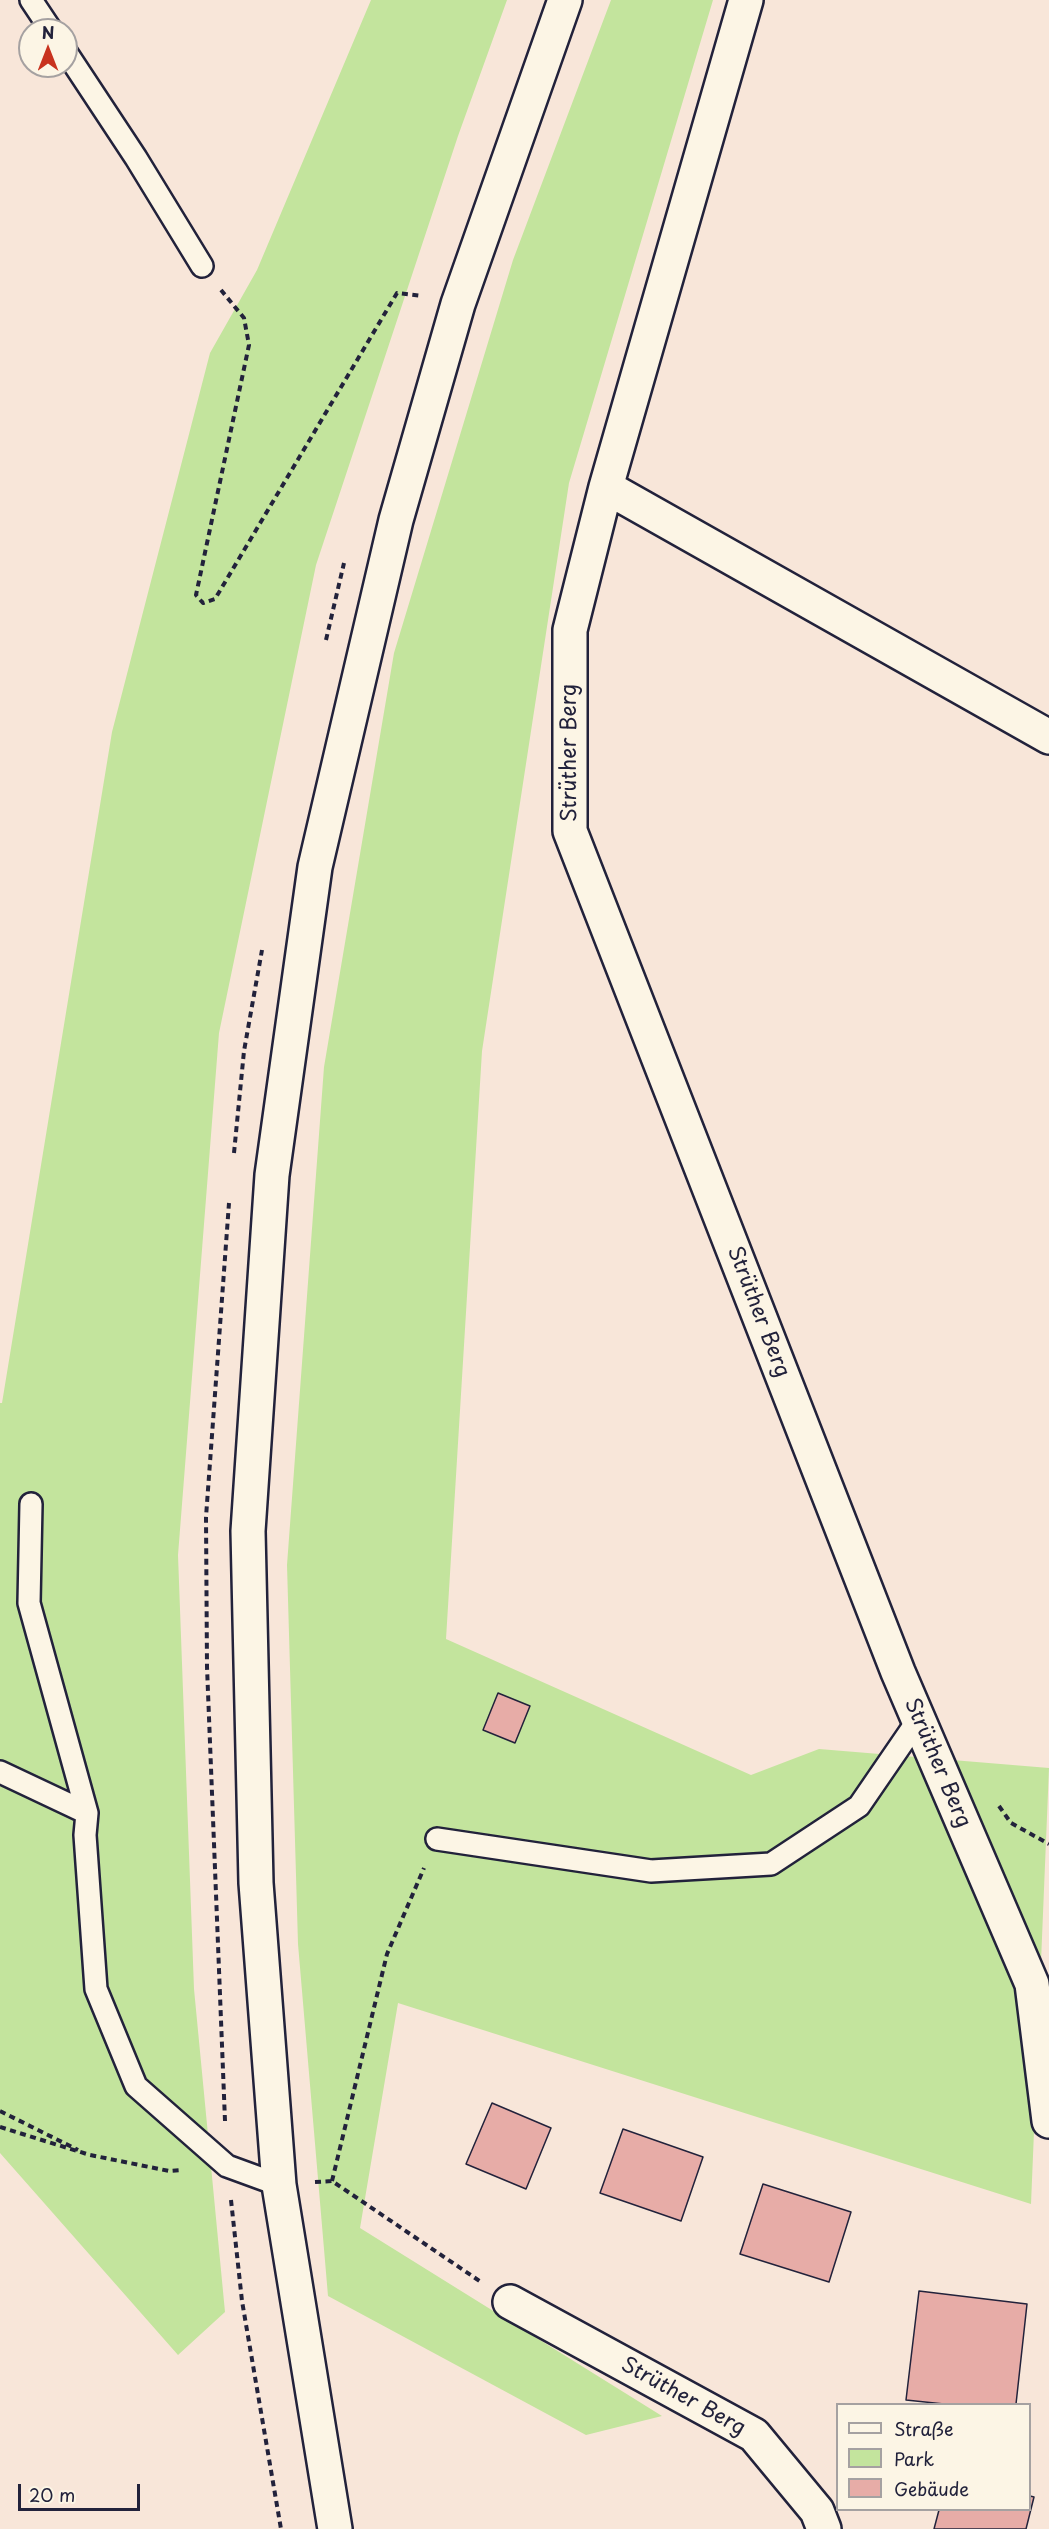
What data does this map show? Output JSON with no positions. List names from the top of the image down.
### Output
{
  "streets": {
    "street": ["Strüther Berg"]
  },
  "legend": ["Straße", "Park", "Gebäude"],
  "scale_bar": "20 m",
  "north": "top"
}
